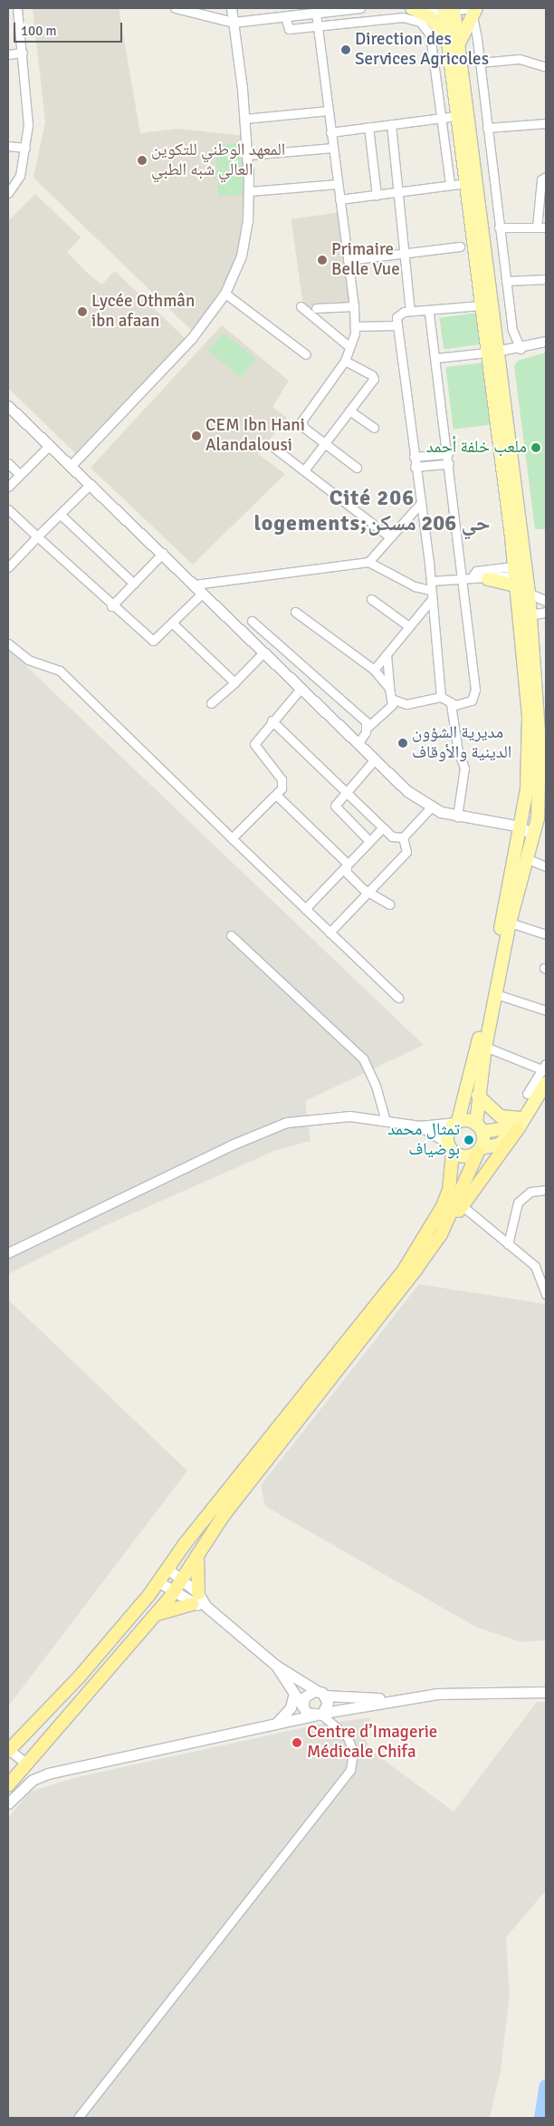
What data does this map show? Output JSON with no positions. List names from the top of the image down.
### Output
{
  "districts": ["Cité 206 logements;حي 206 مسكن"],
  "places": [
    "Direction des Services Agricoles",
    "المعهد الوطني للتكوين العالي شبه الطبي",
    "Primaire Belle Vue",
    "Lycée Othmân ibn afaan",
    "CEM Ibn Hani Alandalousi",
    "ملعب خلفة أحمد",
    "مديرية الشؤون الدينية والأوقاف",
    "تمثال محمد بوضياف",
    "Centre d’Imagerie Médicale Chifa"
  ],
  "scale_bar": "100 m"
}
